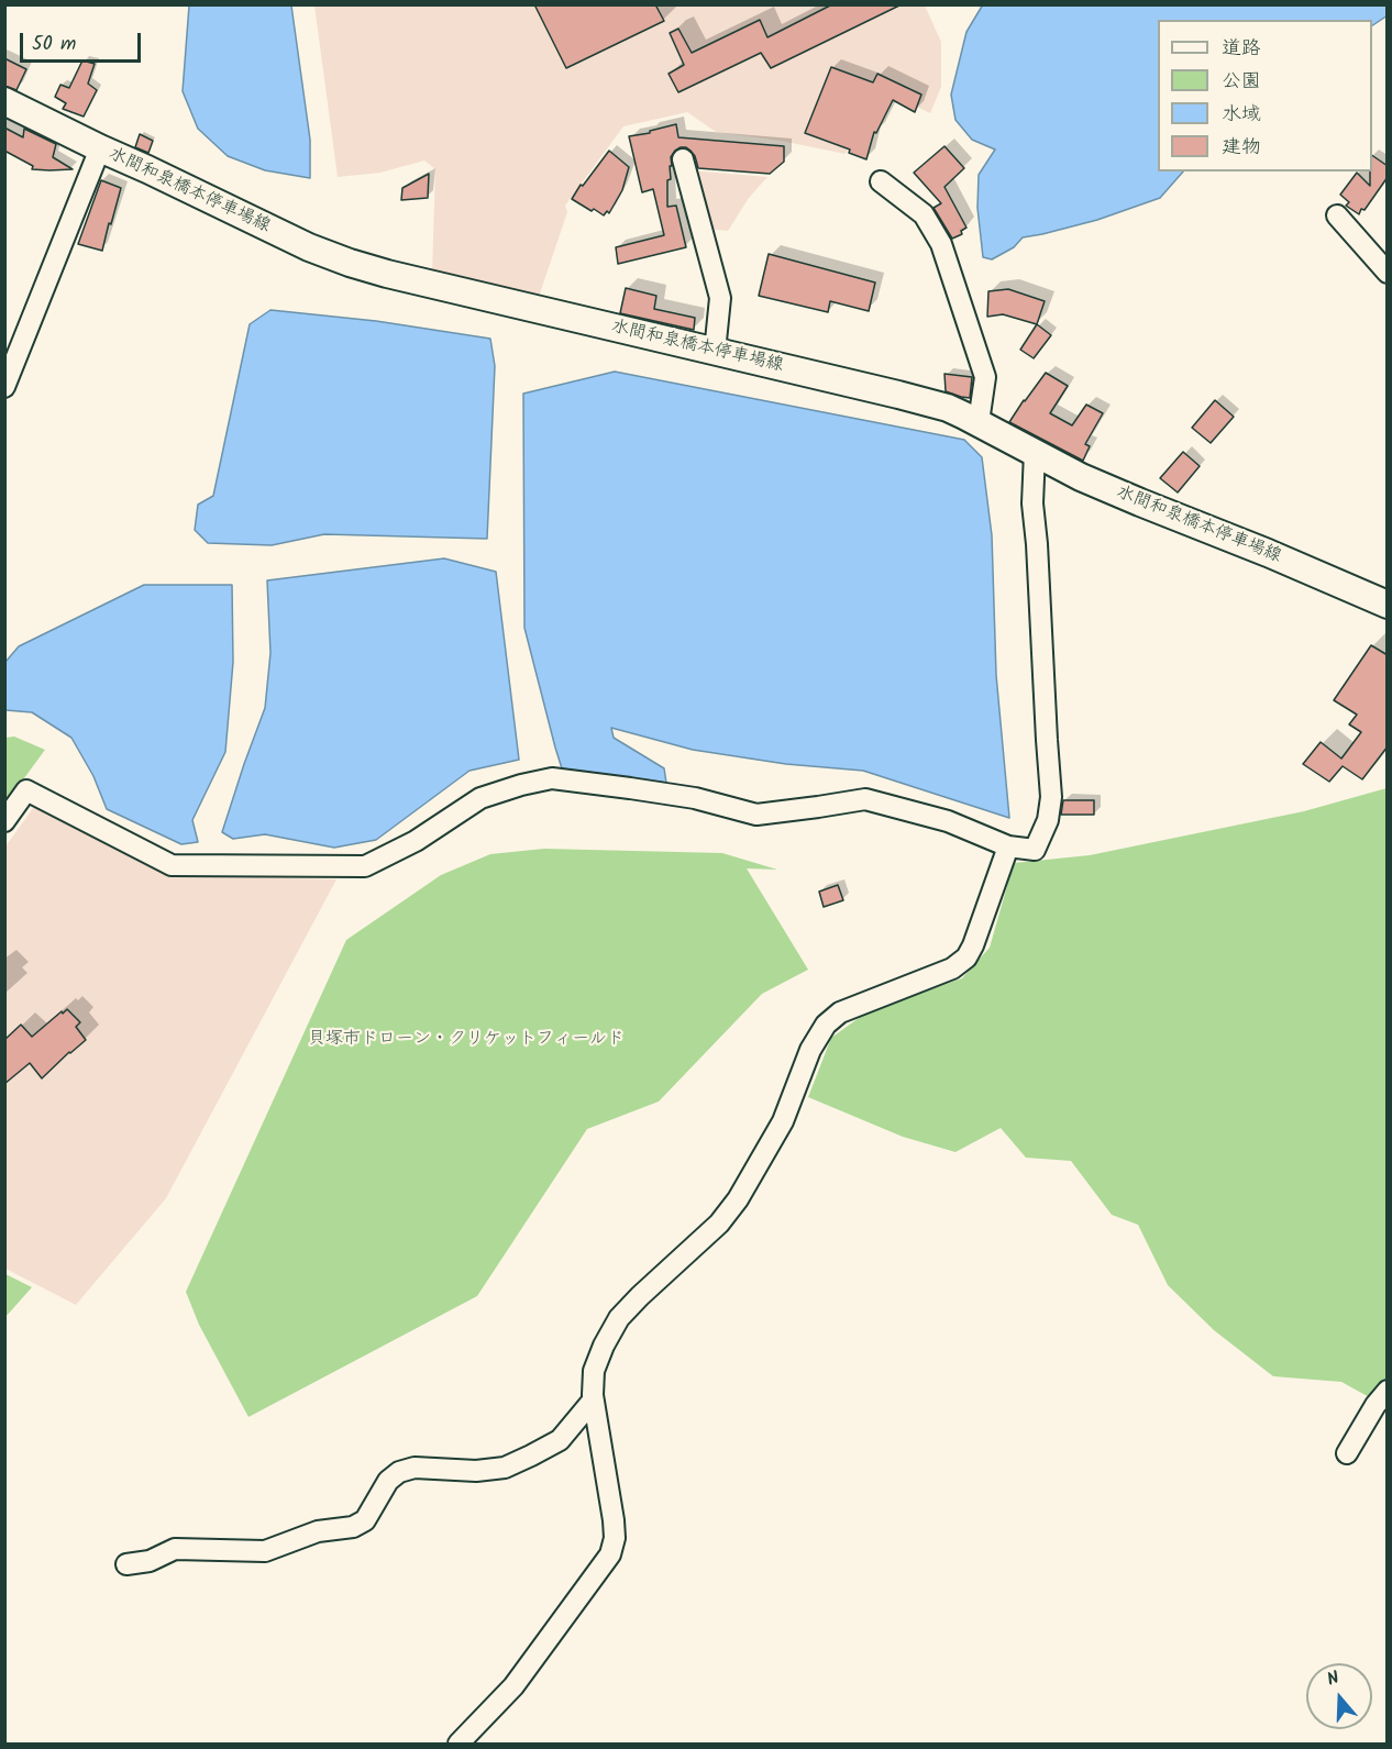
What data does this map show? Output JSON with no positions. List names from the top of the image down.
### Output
{
  "streets": {
    "main road": ["水間和泉橋本停車場線"]
  },
  "parks": ["貝塚市ドローン・クリケットフィールド"],
  "legend": [
    "道路",
    "公園",
    "水域",
    "建物"
  ],
  "scale_bar": "50 m",
  "north": "top"
}
